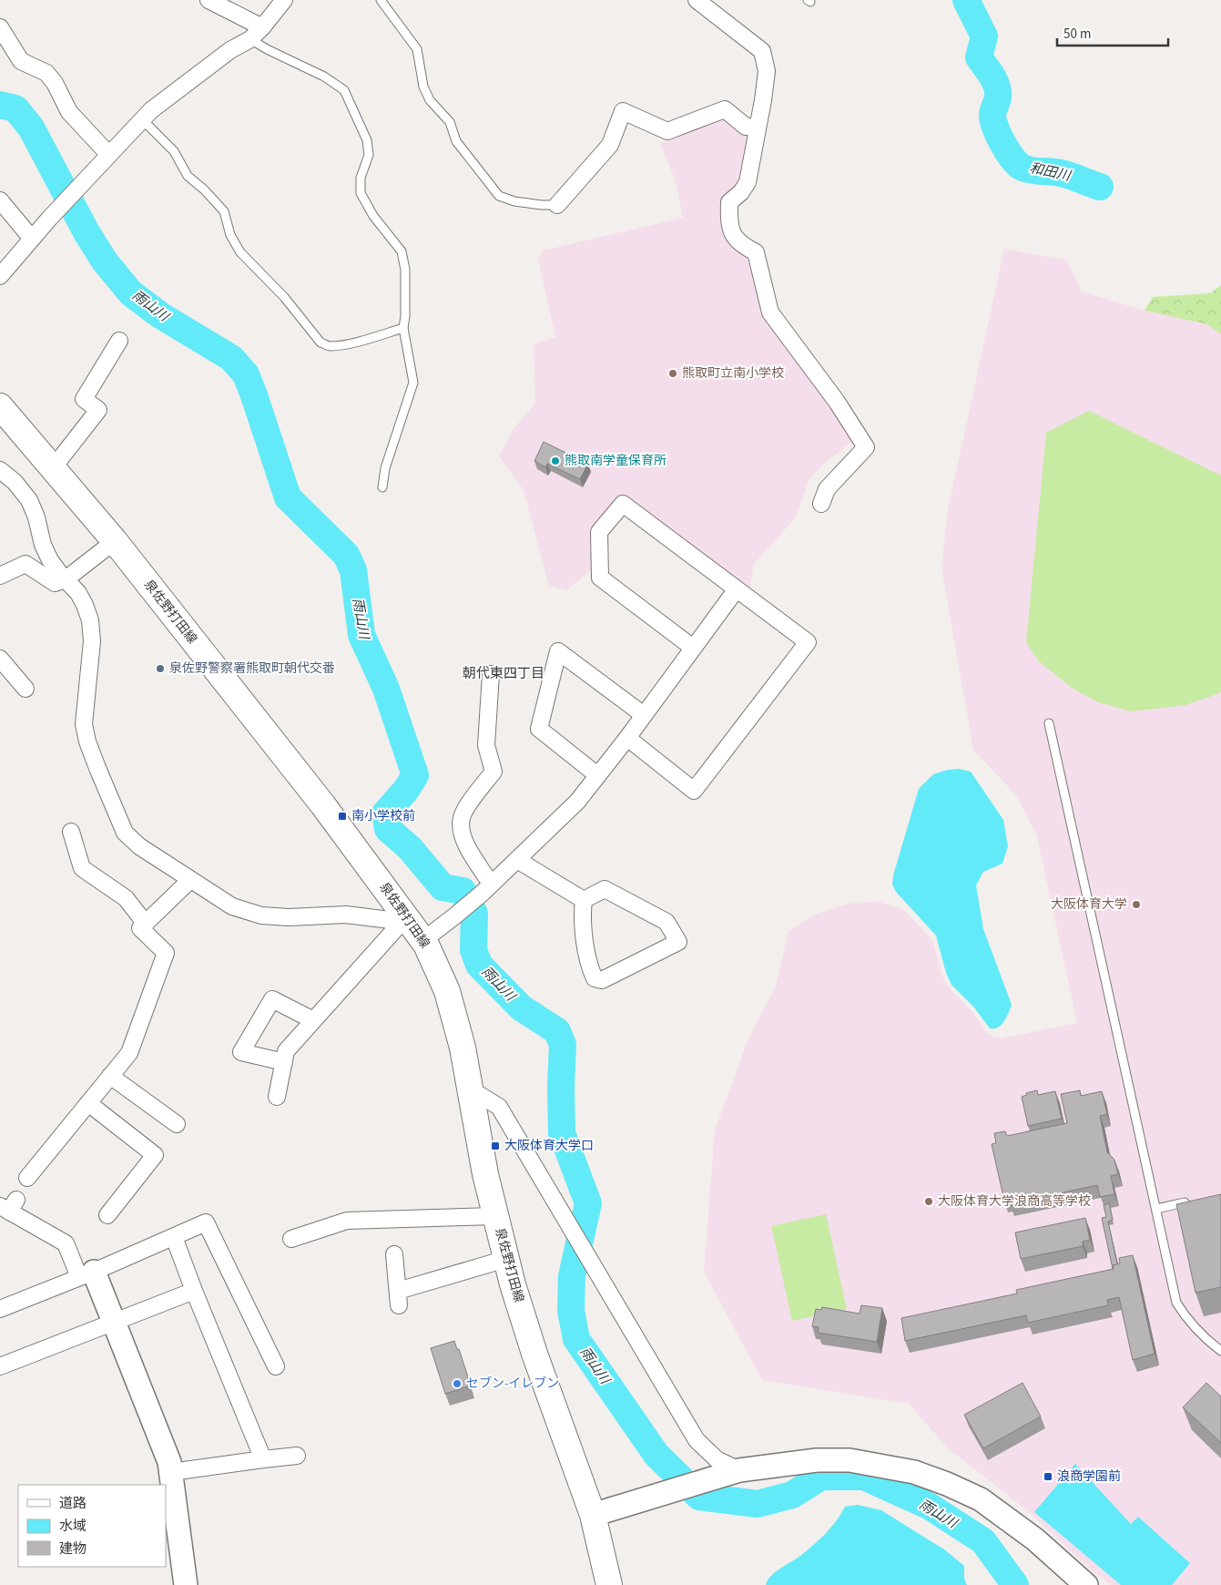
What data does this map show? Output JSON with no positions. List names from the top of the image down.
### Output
{
  "streets": {
    "main road": ["泉佐野打田線"]
  },
  "districts": ["朝代東四丁目"],
  "water": ["和田川", "雨山川"],
  "places": {
    "other": [
      "熊取町立南小学校",
      "熊取南学童保育所",
      "泉佐野警察署熊取町朝代交番",
      "大阪体育大学",
      "大阪体育大学浪商高等学校",
      "セブン-イレブン"
    ],
    "transit": ["南小学校前", "大阪体育大学口", "浪商学園前"]
  },
  "legend": ["道路", "水域", "建物"],
  "scale_bar": "50 m"
}
